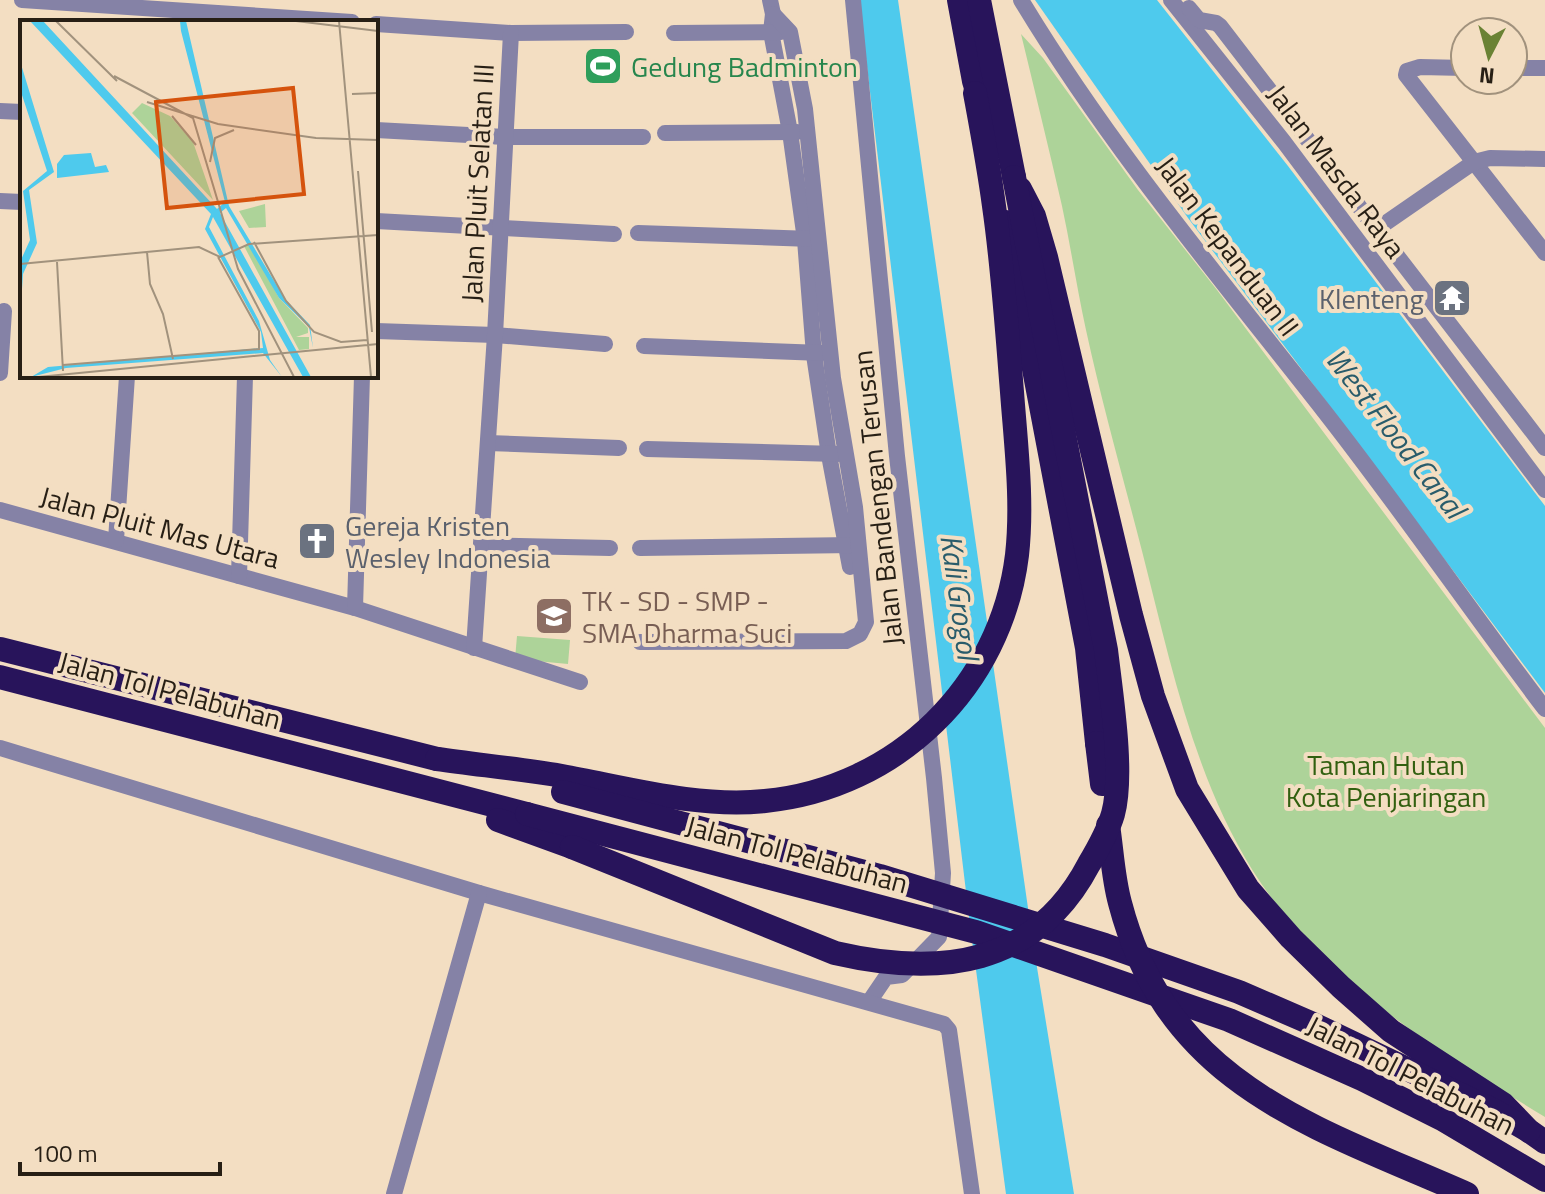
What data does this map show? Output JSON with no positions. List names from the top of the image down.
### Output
{
  "streets": {
    "highway": ["Jalan Tol Pelabuhan"],
    "street": [
      "Jalan Masda Raya",
      "Jalan Pluit Selatan III",
      "Jalan Kepanduan II",
      "Jalan Bandengan Terusan",
      "Jalan Pluit Mas Utara"
    ]
  },
  "crossings": [
    ["Jalan Pluit Selatan III", "Jalan Pluit Mas Utara"]
  ],
  "water": ["West Flood Canal", "Kali Grogol"],
  "parks": ["Taman Hutan Kota Penjaringan"],
  "places": {
    "sports": ["Gedung Badminton"],
    "temple": ["Klenteng"],
    "church": ["Gereja Kristen Wesley Indonesia"],
    "school or university": ["TK - SD - SMP - SMA Dharma Suci"]
  },
  "scale_bar": "100 m",
  "north": "bottom"
}
